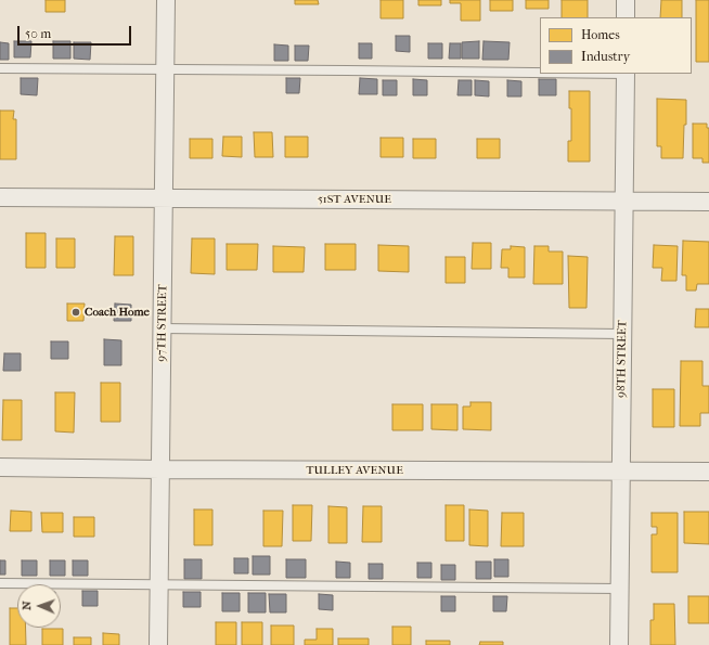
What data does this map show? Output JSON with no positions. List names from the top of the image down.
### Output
{
  "streets": {
    "street": [
      "51ST AVENUE",
      "97TH STREET",
      "98TH STREET",
      "TULLEY AVENUE"
    ]
  },
  "crossings": [
    ["51ST AVENUE", "97TH STREET"],
    ["51ST AVENUE", "98TH STREET"],
    ["97TH STREET", "TULLEY AVENUE"],
    ["98TH STREET", "TULLEY AVENUE"]
  ],
  "places": ["Coach Home"],
  "legend": ["Homes", "Industry"],
  "scale_bar": "50 m",
  "north": "left"
}
